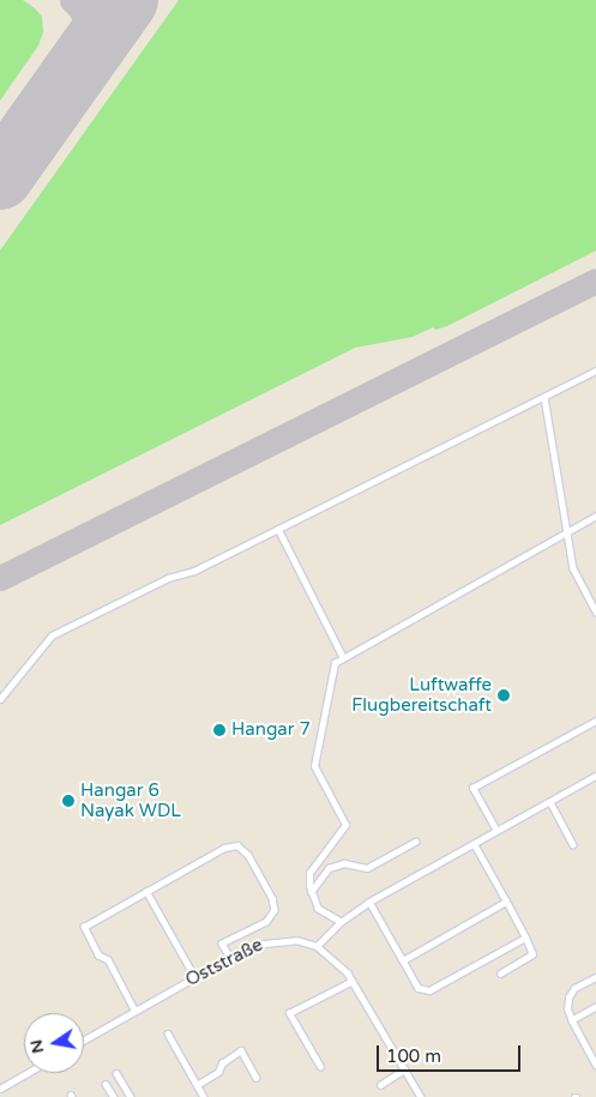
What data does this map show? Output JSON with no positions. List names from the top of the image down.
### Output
{
  "streets": {
    "lane": ["Oststraße"]
  },
  "places": ["Luftwaffe Flugbereitschaft", "Hangar 7", "Hangar 6 Nayak WDL"],
  "scale_bar": "100 m",
  "north": "left"
}
